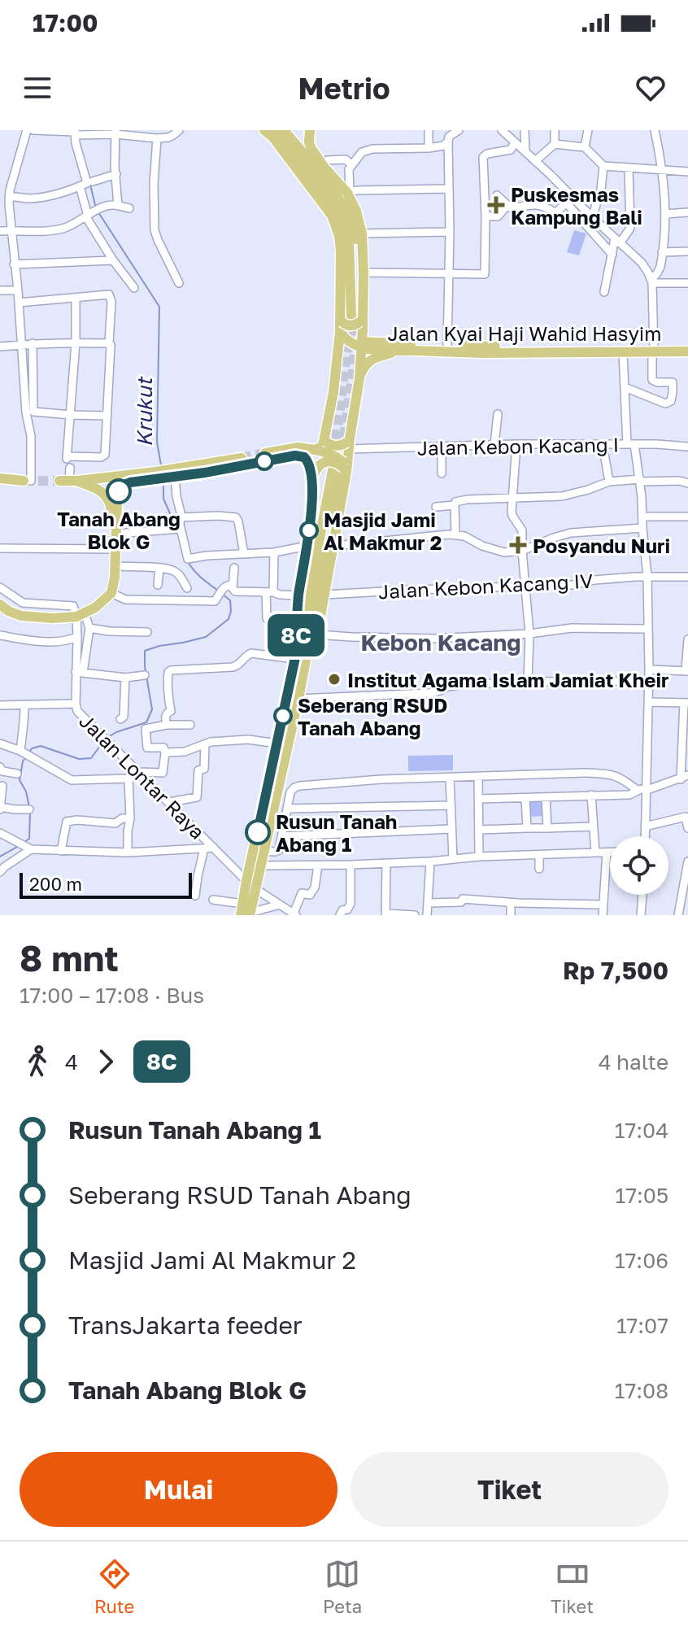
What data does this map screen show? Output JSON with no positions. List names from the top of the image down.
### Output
{
  "streets": {
    "main road": ["Jalan Kyai Haji Wahid Hasyim"],
    "street": ["Jalan Kebon Kacang I", "Jalan Kebon Kacang IV", "Jalan Lontar Raya"]
  },
  "districts": ["Kebon Kacang"],
  "water": ["Krukut"],
  "places": {
    "health": ["Puskesmas Kampung Bali", "Posyandu Nuri"],
    "other": [
      "Tanah Abang Blok G",
      "Masjid Jami Al Makmur 2",
      "Institut Agama Islam Jamiat Kheir",
      "Seberang RSUD Tanah Abang",
      "Rusun Tanah Abang 1"
    ]
  },
  "lines": ["bus line 8C"],
  "scale_bar": "200 m",
  "page": {
    "status": "17:00",
    "header": "Metrio",
    "on_map": "8C",
    "scale": "200 m",
    "heading": ["8 mnt", "17:00 – 17:08 · Bus", "Rp 7,500"],
    "legs": ["4", "8C", "4 halte"],
    "list": [
      {
        "name": "Rusun Tanah Abang 1",
        "value": "17:04"
      },
      {
        "name": "Seberang RSUD Tanah Abang",
        "value": "17:05"
      },
      {
        "name": "Masjid Jami Al Makmur 2",
        "value": "17:06"
      },
      {
        "name": "TransJakarta feeder",
        "value": "17:07"
      },
      {
        "name": "Tanah Abang Blok G",
        "value": "17:08"
      }
    ],
    "buttons": ["Mulai", "Tiket"],
    "tabs": ["Rute", "Peta", "Tiket"]
  }
}
